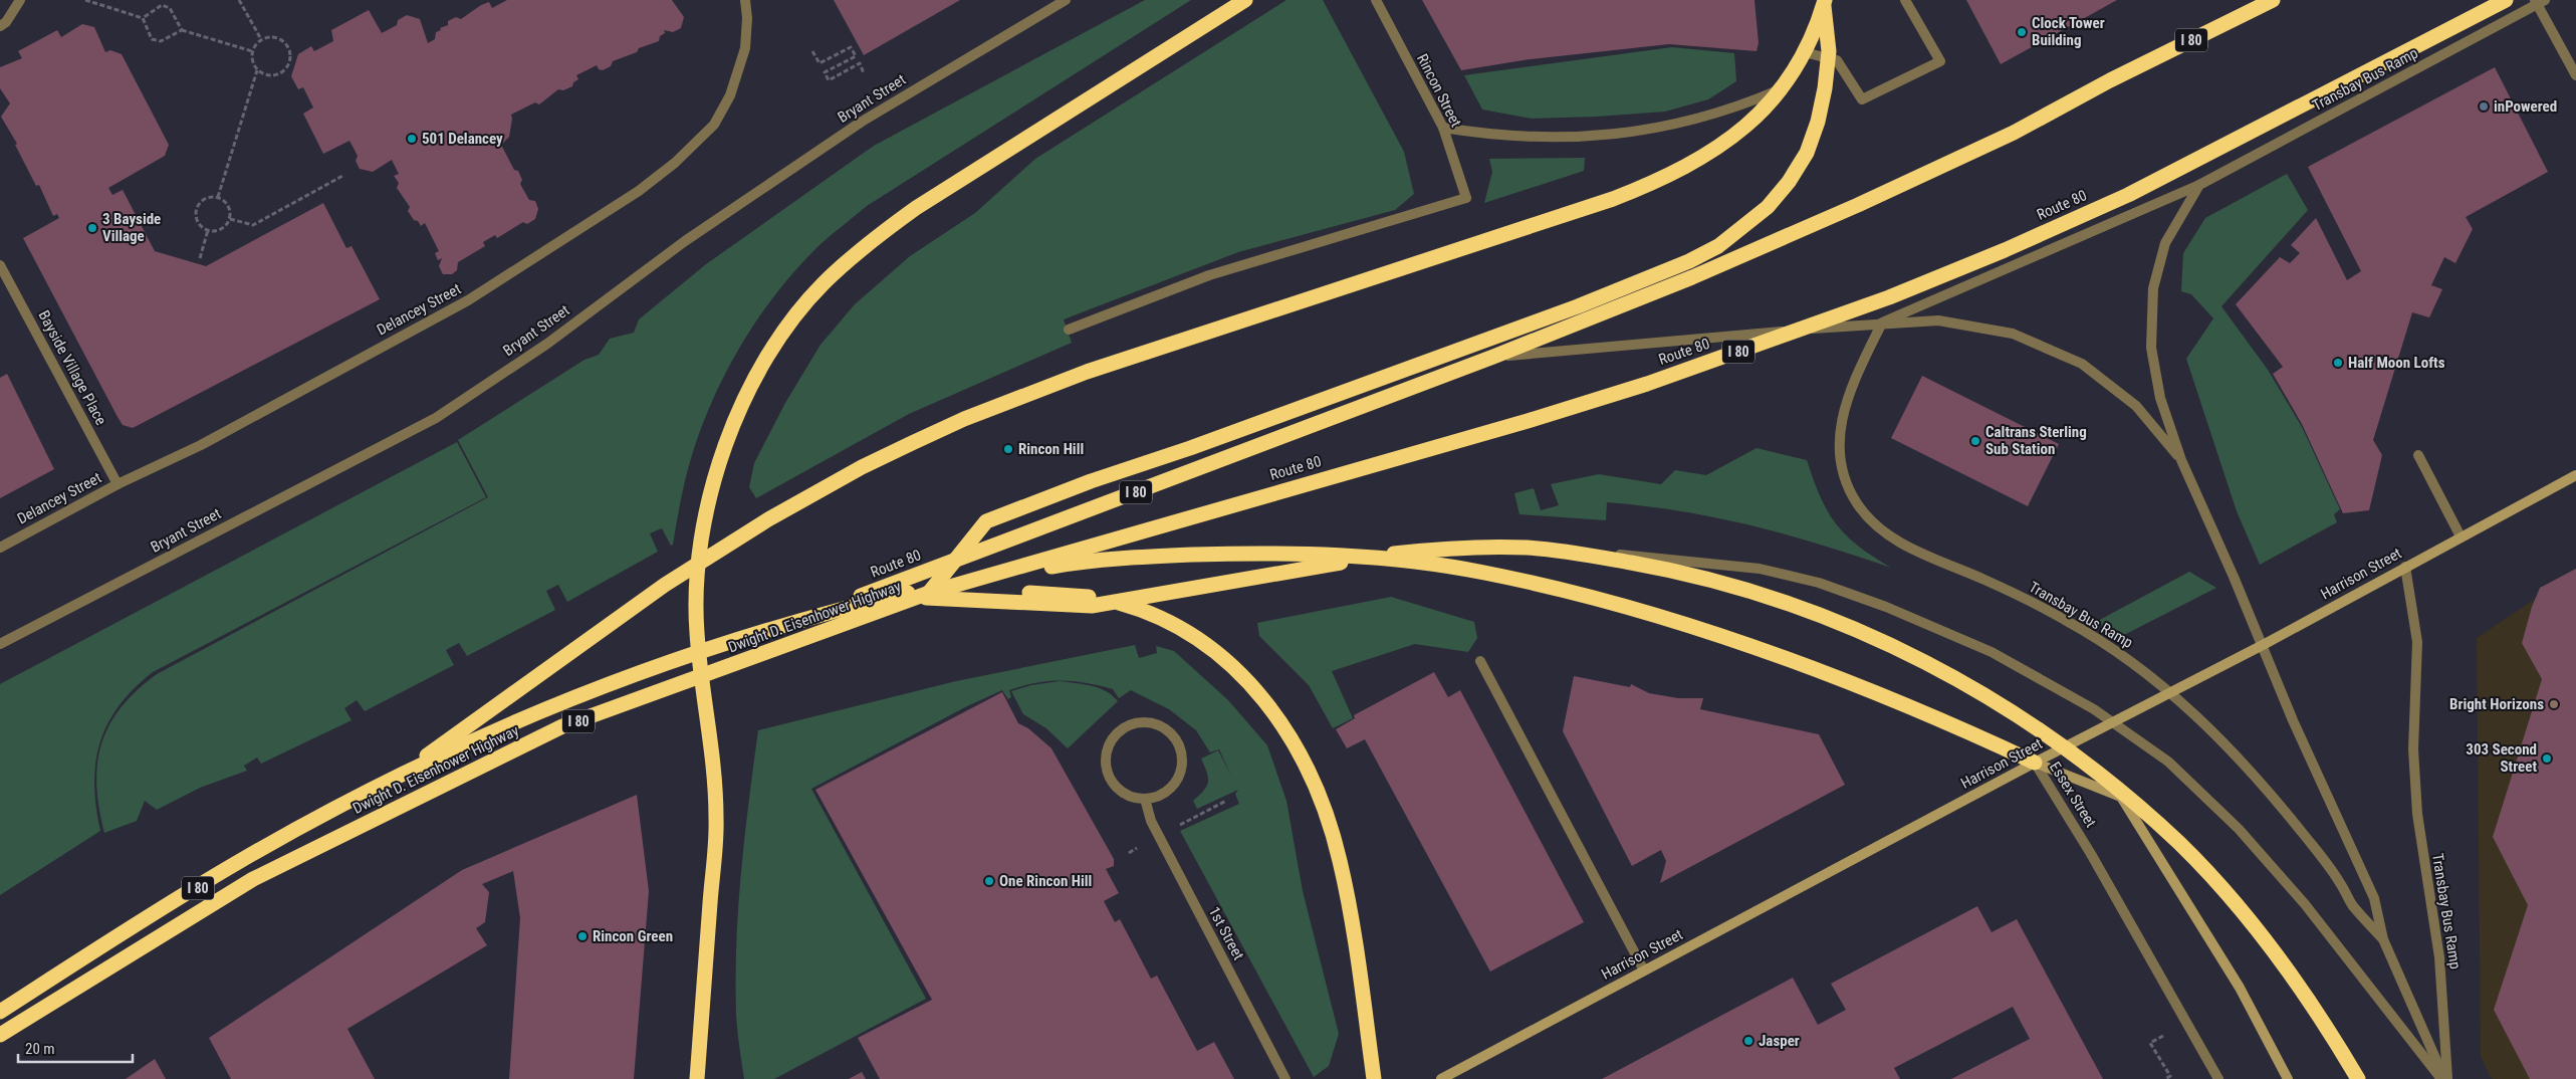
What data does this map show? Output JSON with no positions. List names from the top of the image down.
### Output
{
  "streets": {
    "highway": ["I 80", "Route 80", "Dwight D. Eisenhower Highway"],
    "main road": ["Harrison Street", "Essex Street"],
    "street": [
      "Transbay Bus Ramp",
      "Rincon Street",
      "Bryant Street",
      "Delancey Street",
      "Bayside Village Place",
      "1st Street"
    ]
  },
  "crossings": [
    ["Transbay Bus Ramp", "Harrison Street"],
    ["Route 80", "Dwight D. Eisenhower Highway"],
    ["Delancey Street", "Bayside Village Place"],
    ["Harrison Street", "Essex Street"]
  ],
  "places": [
    "Clock Tower Building",
    "inPowered",
    "501 Delancey",
    "3 Bayside Village",
    "Half Moon Lofts",
    "Caltrans Sterling Sub Station",
    "Rincon Hill",
    "Bright Horizons",
    "303 Second Street",
    "One Rincon Hill",
    "Rincon Green",
    "Jasper"
  ],
  "scale_bar": "20 m"
}
